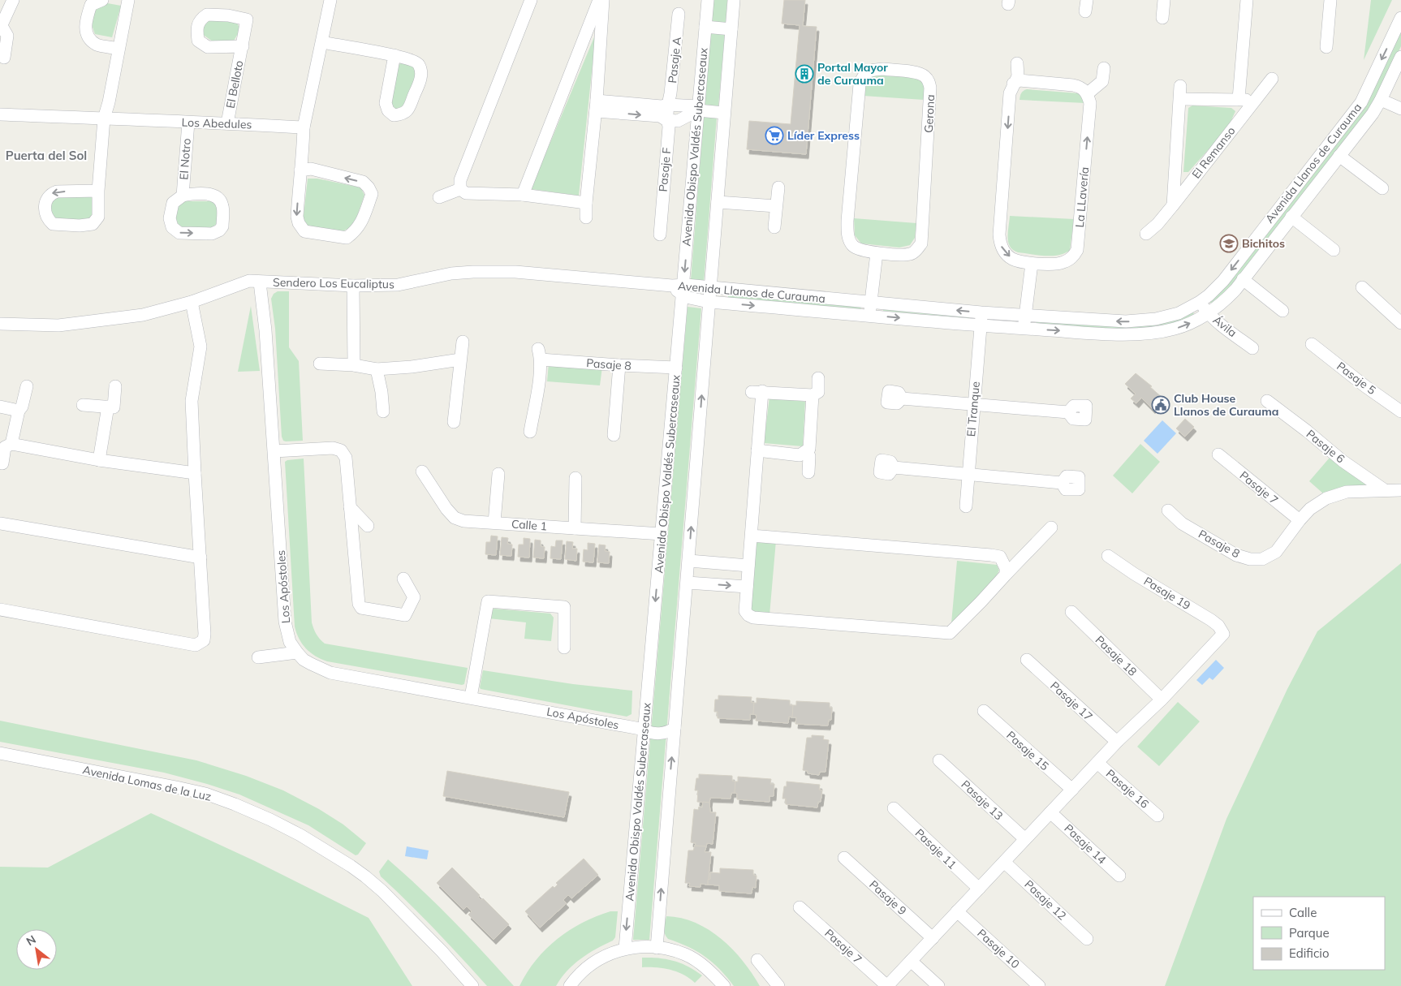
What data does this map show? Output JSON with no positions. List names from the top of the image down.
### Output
{
  "streets": {
    "street": [
      "Pasaje A",
      "El Belloto",
      "Gerona",
      "Los Abedules",
      "Avenida Obispo Valdés Subercaseaux",
      "El Remanso",
      "El Notro",
      "Avenida Llanos de Curauma",
      "Pasaje F",
      "La LLavería",
      "Sendero Los Eucaliptus",
      "Ávila",
      "Pasaje 8",
      "Pasaje 5",
      "El Tranque",
      "Pasaje 6",
      "Pasaje 7",
      "Calle 1",
      "Los Apóstoles",
      "Pasaje 19",
      "Pasaje 18",
      "Pasaje 17",
      "Pasaje 15",
      "Avenida Lomas de la Luz",
      "Pasaje 16",
      "Pasaje 13",
      "Pasaje 14",
      "Pasaje 11",
      "Pasaje 9",
      "Pasaje 12",
      "Pasaje 10"
    ]
  },
  "crossings": [
    ["Pasaje A", "Pasaje F"],
    ["El Belloto", "Los Abedules"],
    ["Los Abedules", "El Notro"],
    ["Avenida Obispo Valdés Subercaseaux", "Avenida Llanos de Curauma"],
    ["Avenida Obispo Valdés Subercaseaux", "Sendero Los Eucaliptus"],
    ["Avenida Obispo Valdés Subercaseaux", "Pasaje 8"],
    ["Avenida Obispo Valdés Subercaseaux", "Calle 1"],
    ["Avenida Obispo Valdés Subercaseaux", "Los Apóstoles"],
    ["Avenida Llanos de Curauma", "Sendero Los Eucaliptus"],
    ["Avenida Llanos de Curauma", "Ávila"],
    ["Avenida Llanos de Curauma", "El Tranque"],
    ["Sendero Los Eucaliptus", "Los Apóstoles"],
    ["Pasaje 8", "Pasaje 7"],
    ["Pasaje 19", "Pasaje 18"]
  ],
  "districts": ["Puerta del Sol"],
  "places": {
    "building": ["Portal Mayor de Curauma"],
    "supermarket": ["Líder Express"],
    "school or university": ["Bichitos"],
    "public building": ["Club House Llanos de Curauma"]
  },
  "legend": ["Calle", "Parque", "Edificio"],
  "north": "top left"
}
